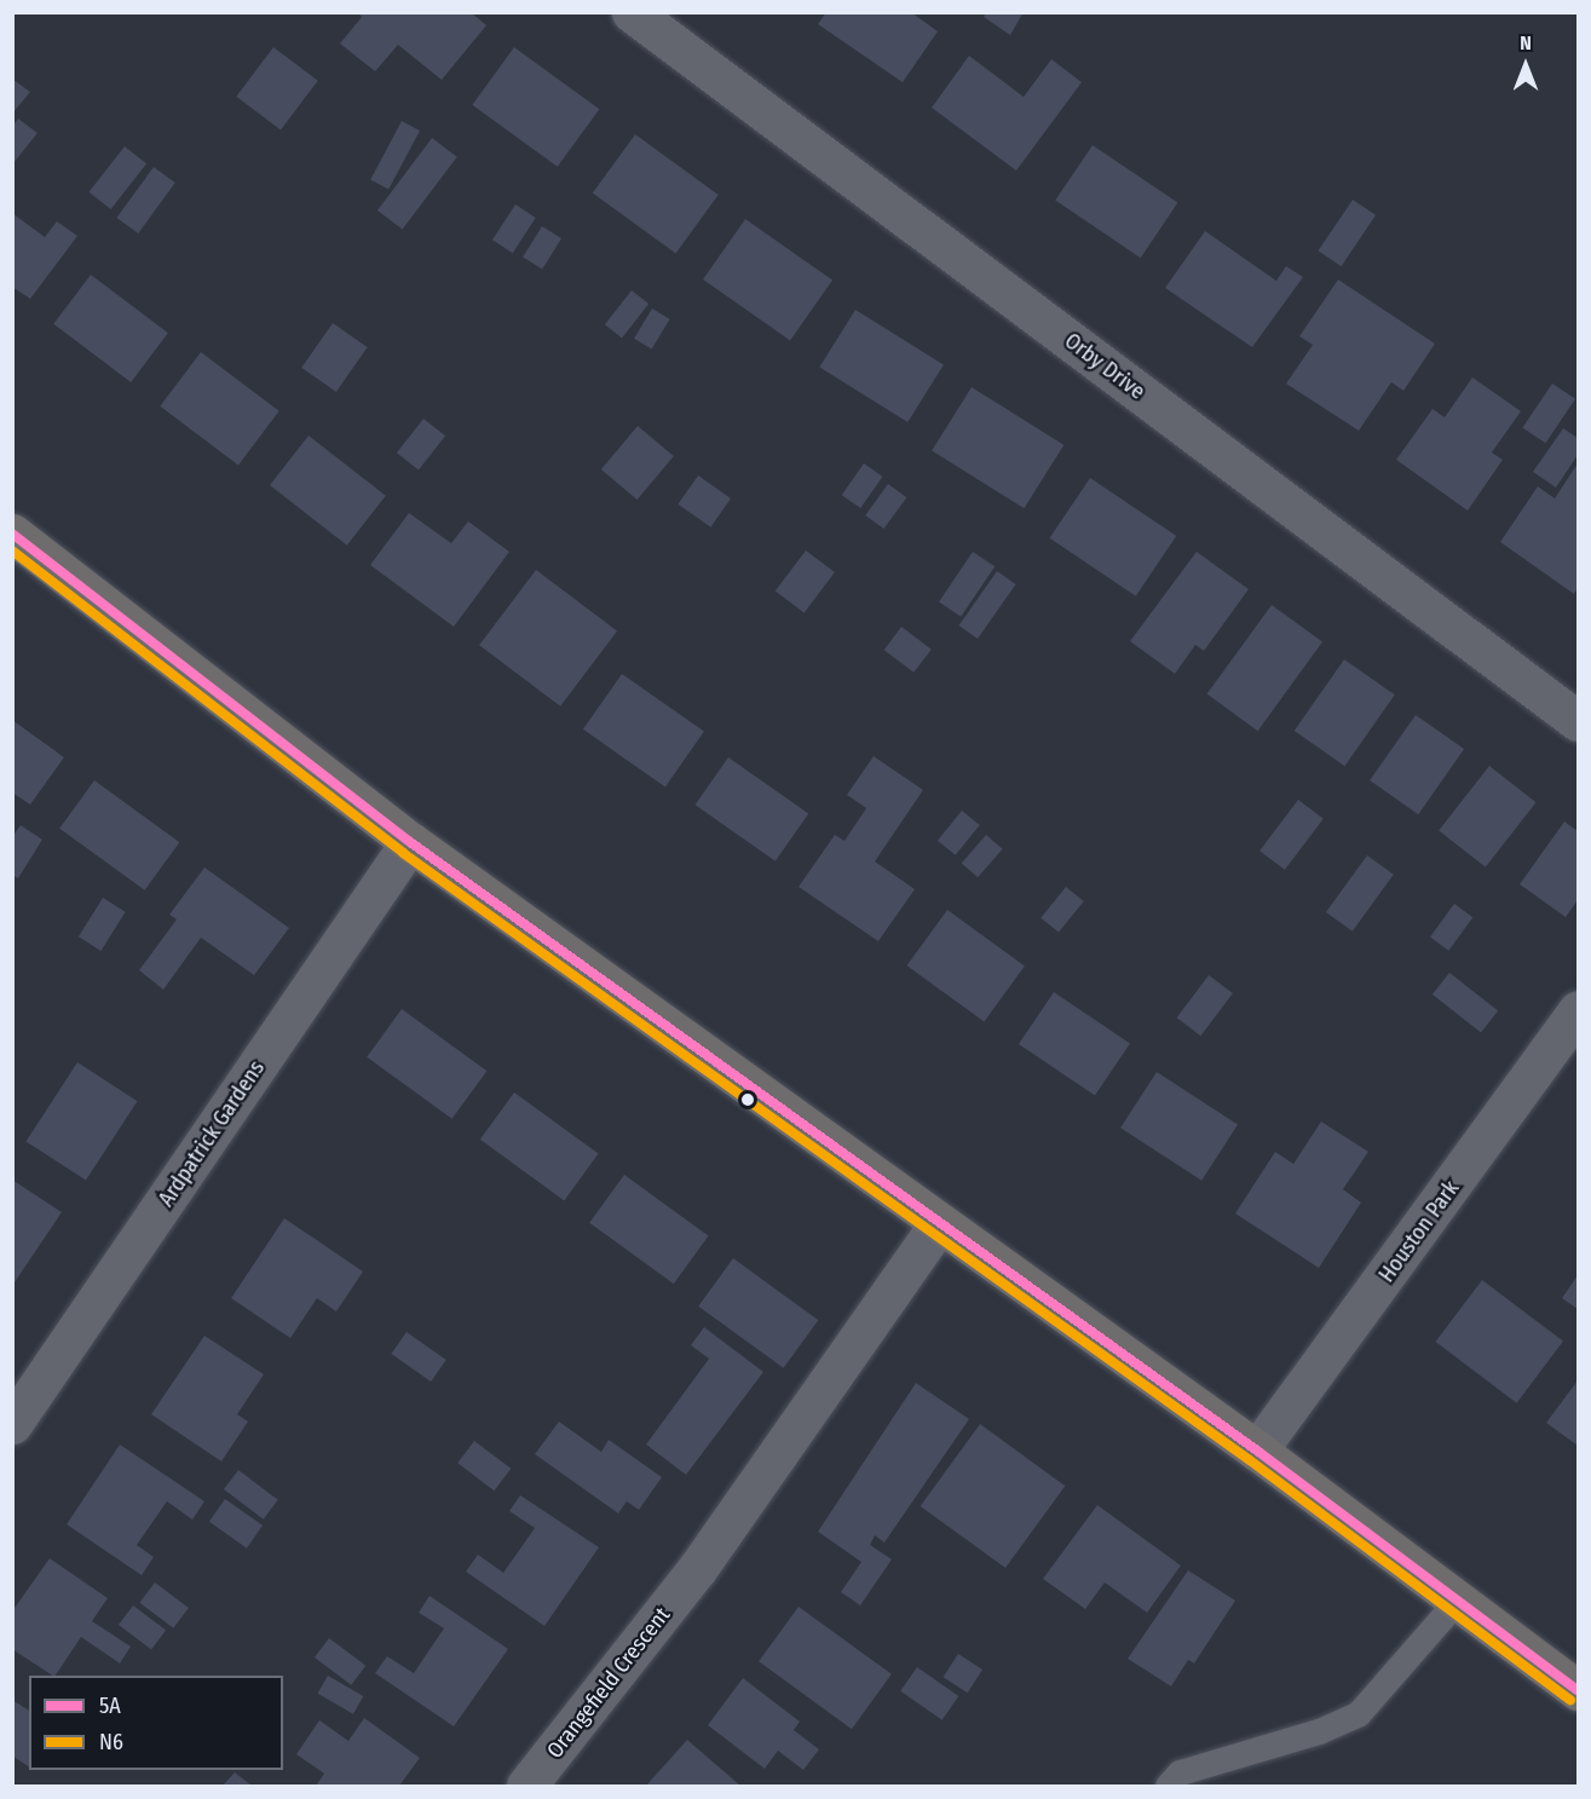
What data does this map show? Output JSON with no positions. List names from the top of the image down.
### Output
{
  "streets": {
    "street": [
      "Orby Drive",
      "Ardpatrick Gardens",
      "Houston Park",
      "Orangefield Crescent"
    ]
  },
  "lines": ["transit line 5A", "transit line N6"],
  "legend": ["5A", "N6"],
  "north": "top"
}
